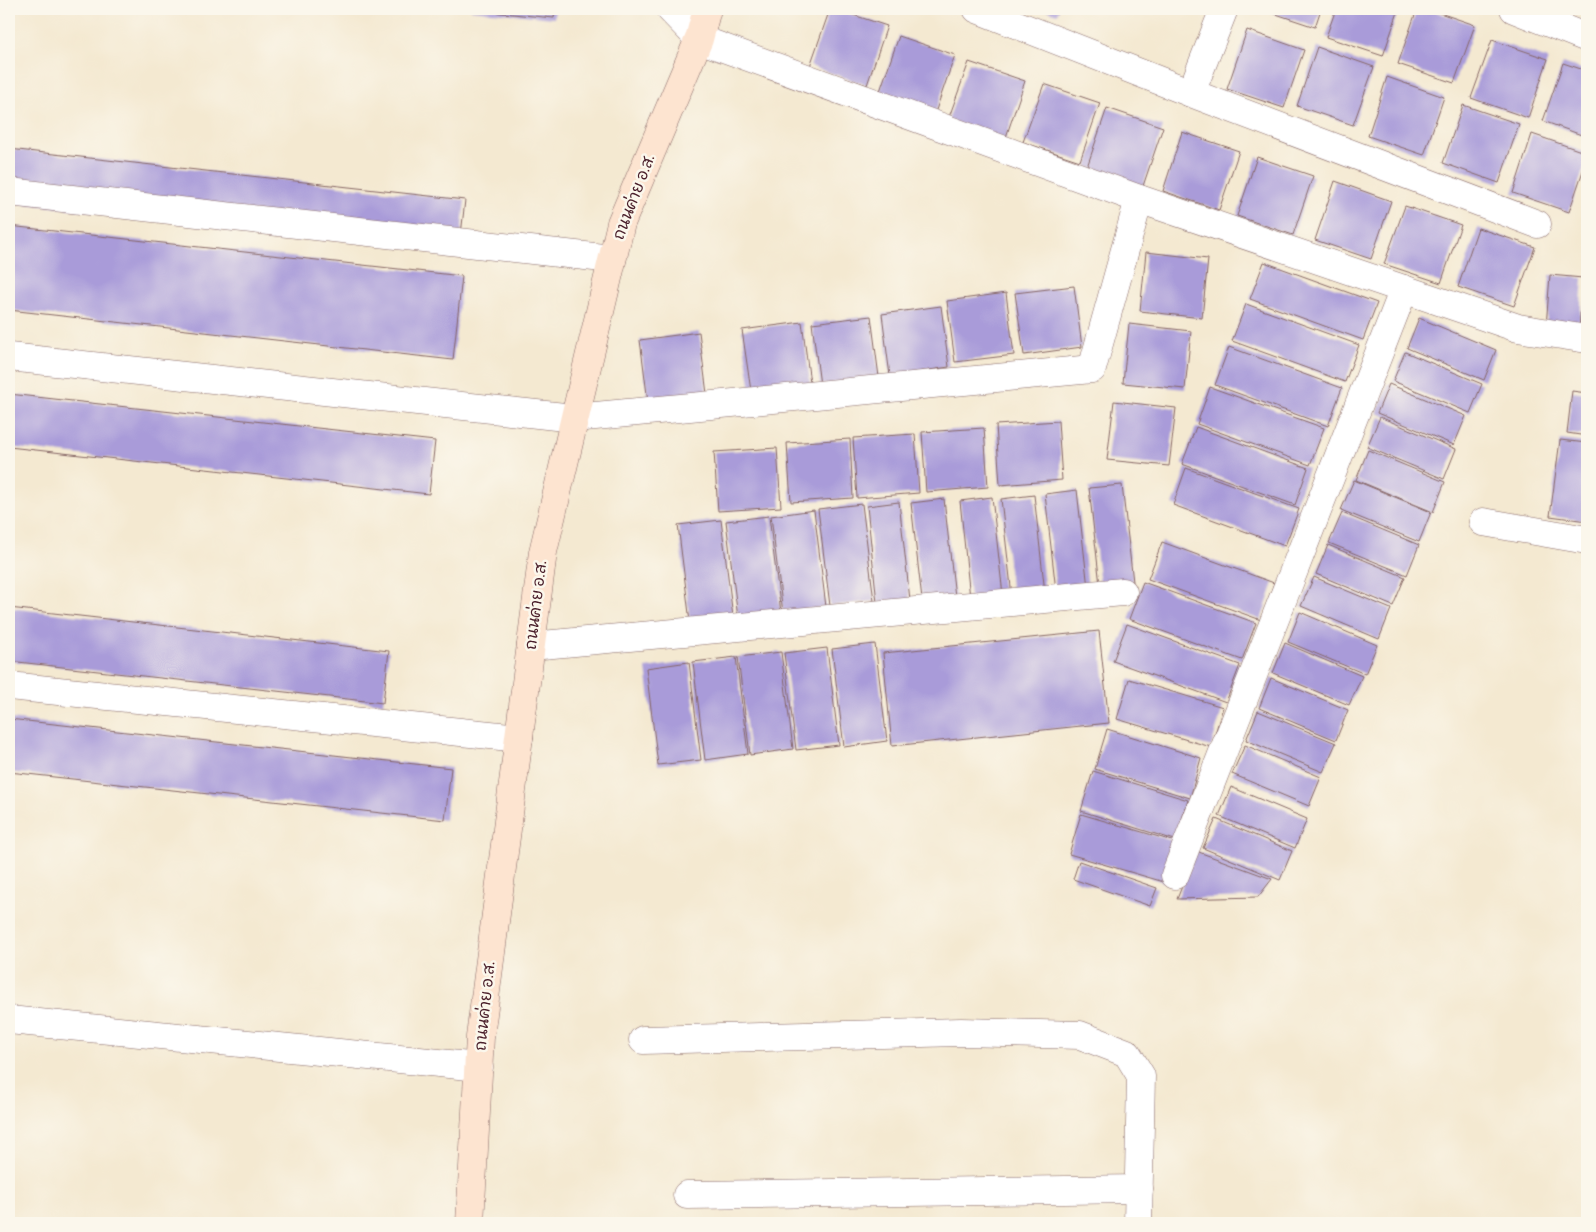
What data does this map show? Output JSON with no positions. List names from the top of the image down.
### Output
{
  "streets": {
    "street": ["ถนนค่าย อ.ส."]
  }
}
